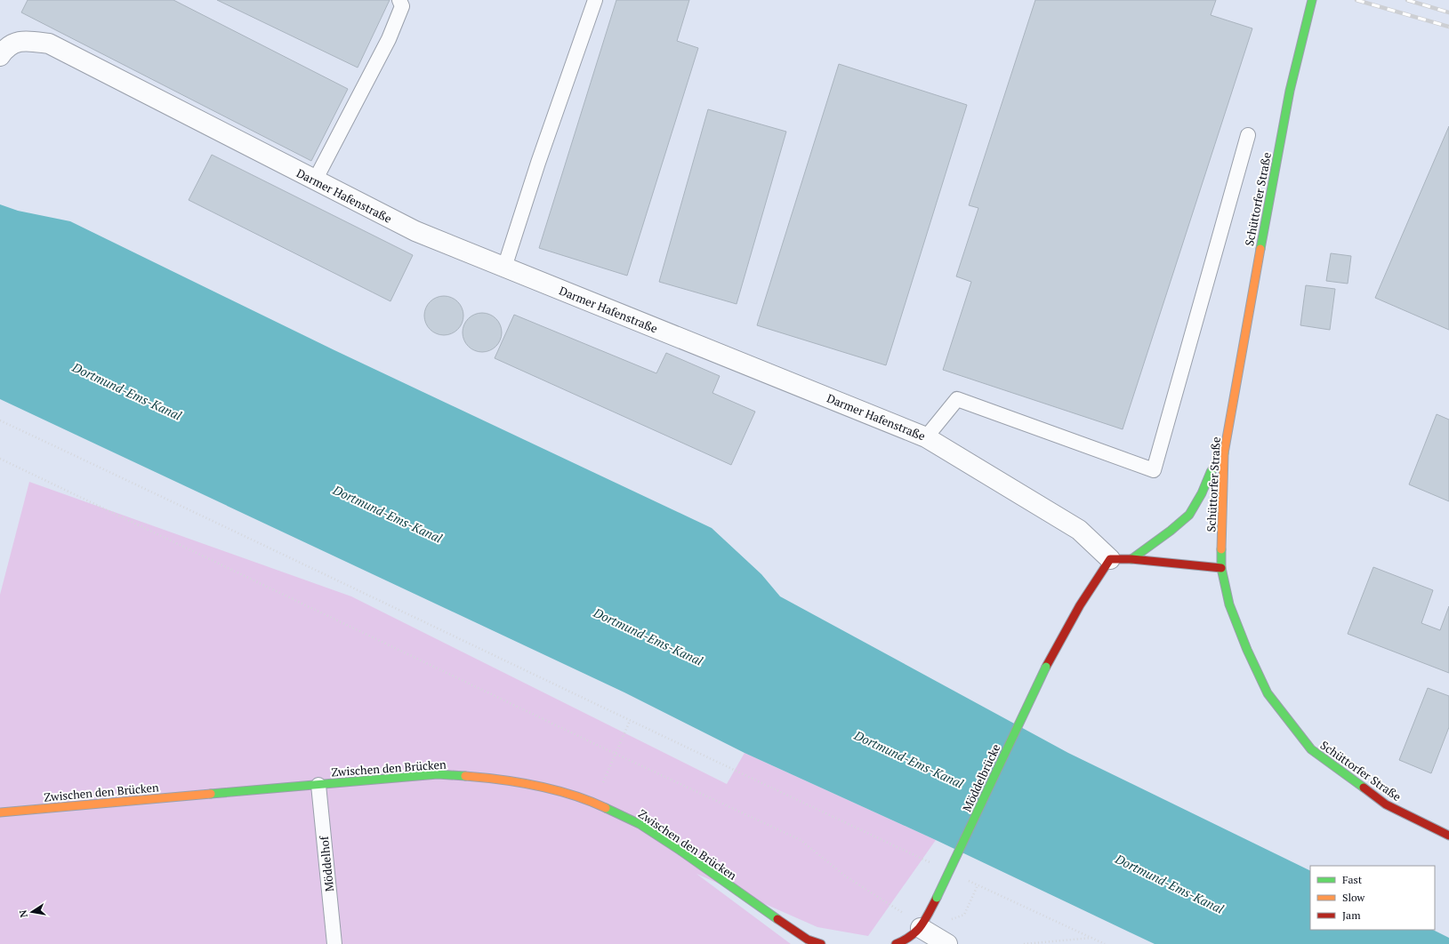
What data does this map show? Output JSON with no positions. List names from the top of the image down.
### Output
{
  "streets": {
    "street": [
      "Darmer Hafenstraße",
      "Schüttorfer Straße",
      "Zwischen den Brücken",
      "Möddelbrücke"
    ],
    "lane": ["Möddelhof"]
  },
  "crossings": [
    ["Darmer Hafenstraße", "Möddelbrücke"],
    ["Zwischen den Brücken", "Möddelhof"]
  ],
  "water": ["Dortmund-Ems-Kanal"],
  "legend": ["Fast", "Slow", "Jam"],
  "north": "left"
}
